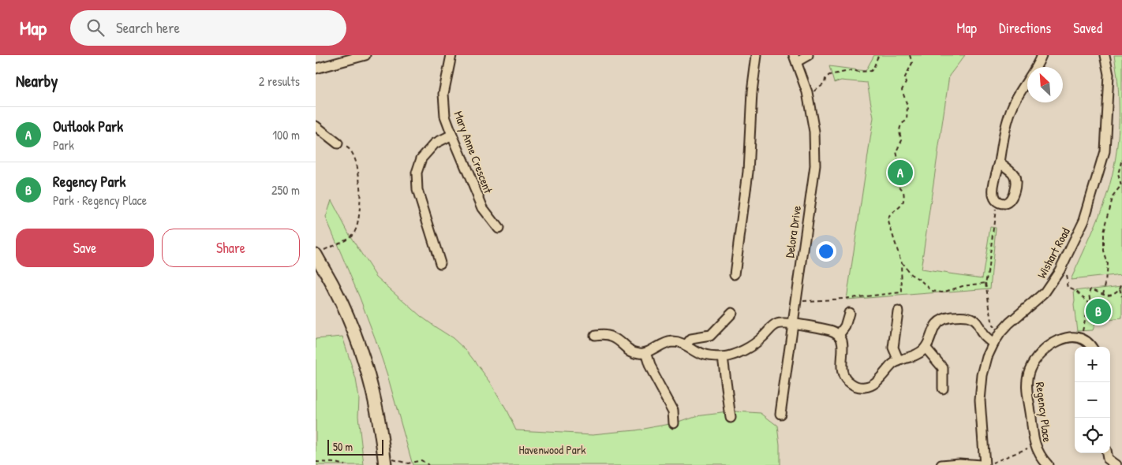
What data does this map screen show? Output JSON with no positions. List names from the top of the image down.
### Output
{
  "streets": {
    "street": [
      "Mary Anne Crescent",
      "Delora Drive",
      "Wishart Road",
      "Regency Place"
    ]
  },
  "parks": ["Havenwood Park"],
  "scale_bar": "50 m",
  "north": "top left",
  "page": {
    "header": "Map",
    "search": "Search here",
    "nav": ["Map", "Directions", "Saved"],
    "heading": ["Nearby", "2 results"],
    "list": [
      {
        "mark": "A",
        "name": "Outlook Park",
        "note": "Park",
        "value": "100 m"
      },
      {
        "mark": "B",
        "name": "Regency Park",
        "note": "Park · Regency Place",
        "value": "250 m"
      }
    ],
    "pins": ["A", "B"],
    "buttons": ["Save", "Share"],
    "map_buttons": ["+", "−"],
    "scale": "50 m"
  }
}
